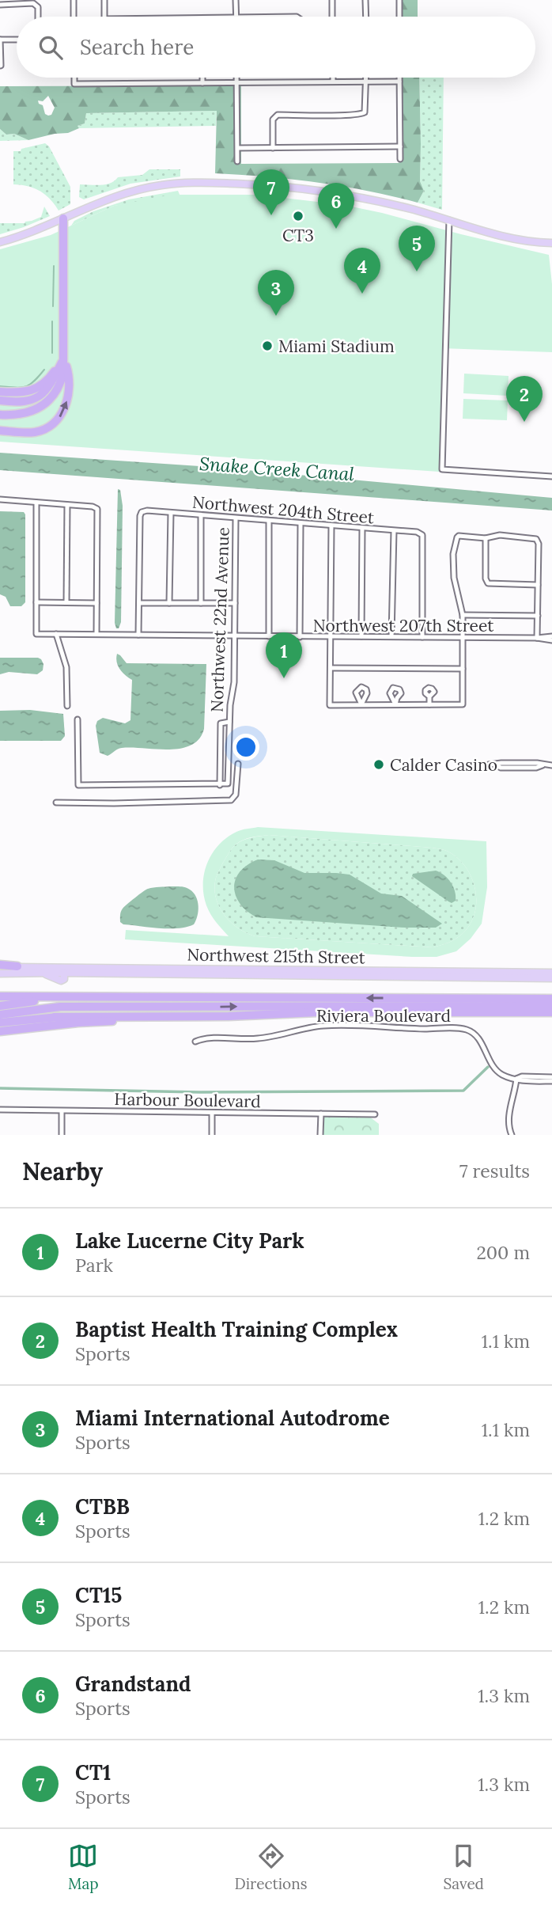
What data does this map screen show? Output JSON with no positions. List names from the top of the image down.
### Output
{
  "streets": {
    "main road": ["Northwest 215th Street"],
    "street": [
      "Northwest 204th Street",
      "Northwest 22nd Avenue",
      "Northwest 207th Street",
      "Riviera Boulevard",
      "Harbour Boulevard"
    ]
  },
  "crossings": [
    ["Northwest 204th Street", "Northwest 22nd Avenue"],
    ["Northwest 204th Street", "Northwest 207th Street"],
    ["Northwest 22nd Avenue", "Northwest 207th Street"]
  ],
  "water": ["Snake Creek Canal"],
  "places": ["CT3", "Miami Stadium", "Calder Casino"],
  "page": {
    "search": "Search here",
    "pins": [
      "7",
      "6",
      "5",
      "4",
      "3",
      "2",
      "1"
    ],
    "heading": ["Nearby", "7 results"],
    "list": [
      {
        "mark": "1",
        "name": "Lake Lucerne City Park",
        "note": "Park",
        "value": "200 m"
      },
      {
        "mark": "2",
        "name": "Baptist Health Training Complex",
        "note": "Sports",
        "value": "1.1 km"
      },
      {
        "mark": "3",
        "name": "Miami International Autodrome",
        "note": "Sports",
        "value": "1.1 km"
      },
      {
        "mark": "4",
        "name": "CTBB",
        "note": "Sports",
        "value": "1.2 km"
      },
      {
        "mark": "5",
        "name": "CT15",
        "note": "Sports",
        "value": "1.2 km"
      },
      {
        "mark": "6",
        "name": "Grandstand",
        "note": "Sports",
        "value": "1.3 km"
      },
      {
        "mark": "7",
        "name": "CT1",
        "note": "Sports",
        "value": "1.3 km"
      }
    ],
    "nav": ["Map", "Directions", "Saved"]
  }
}
